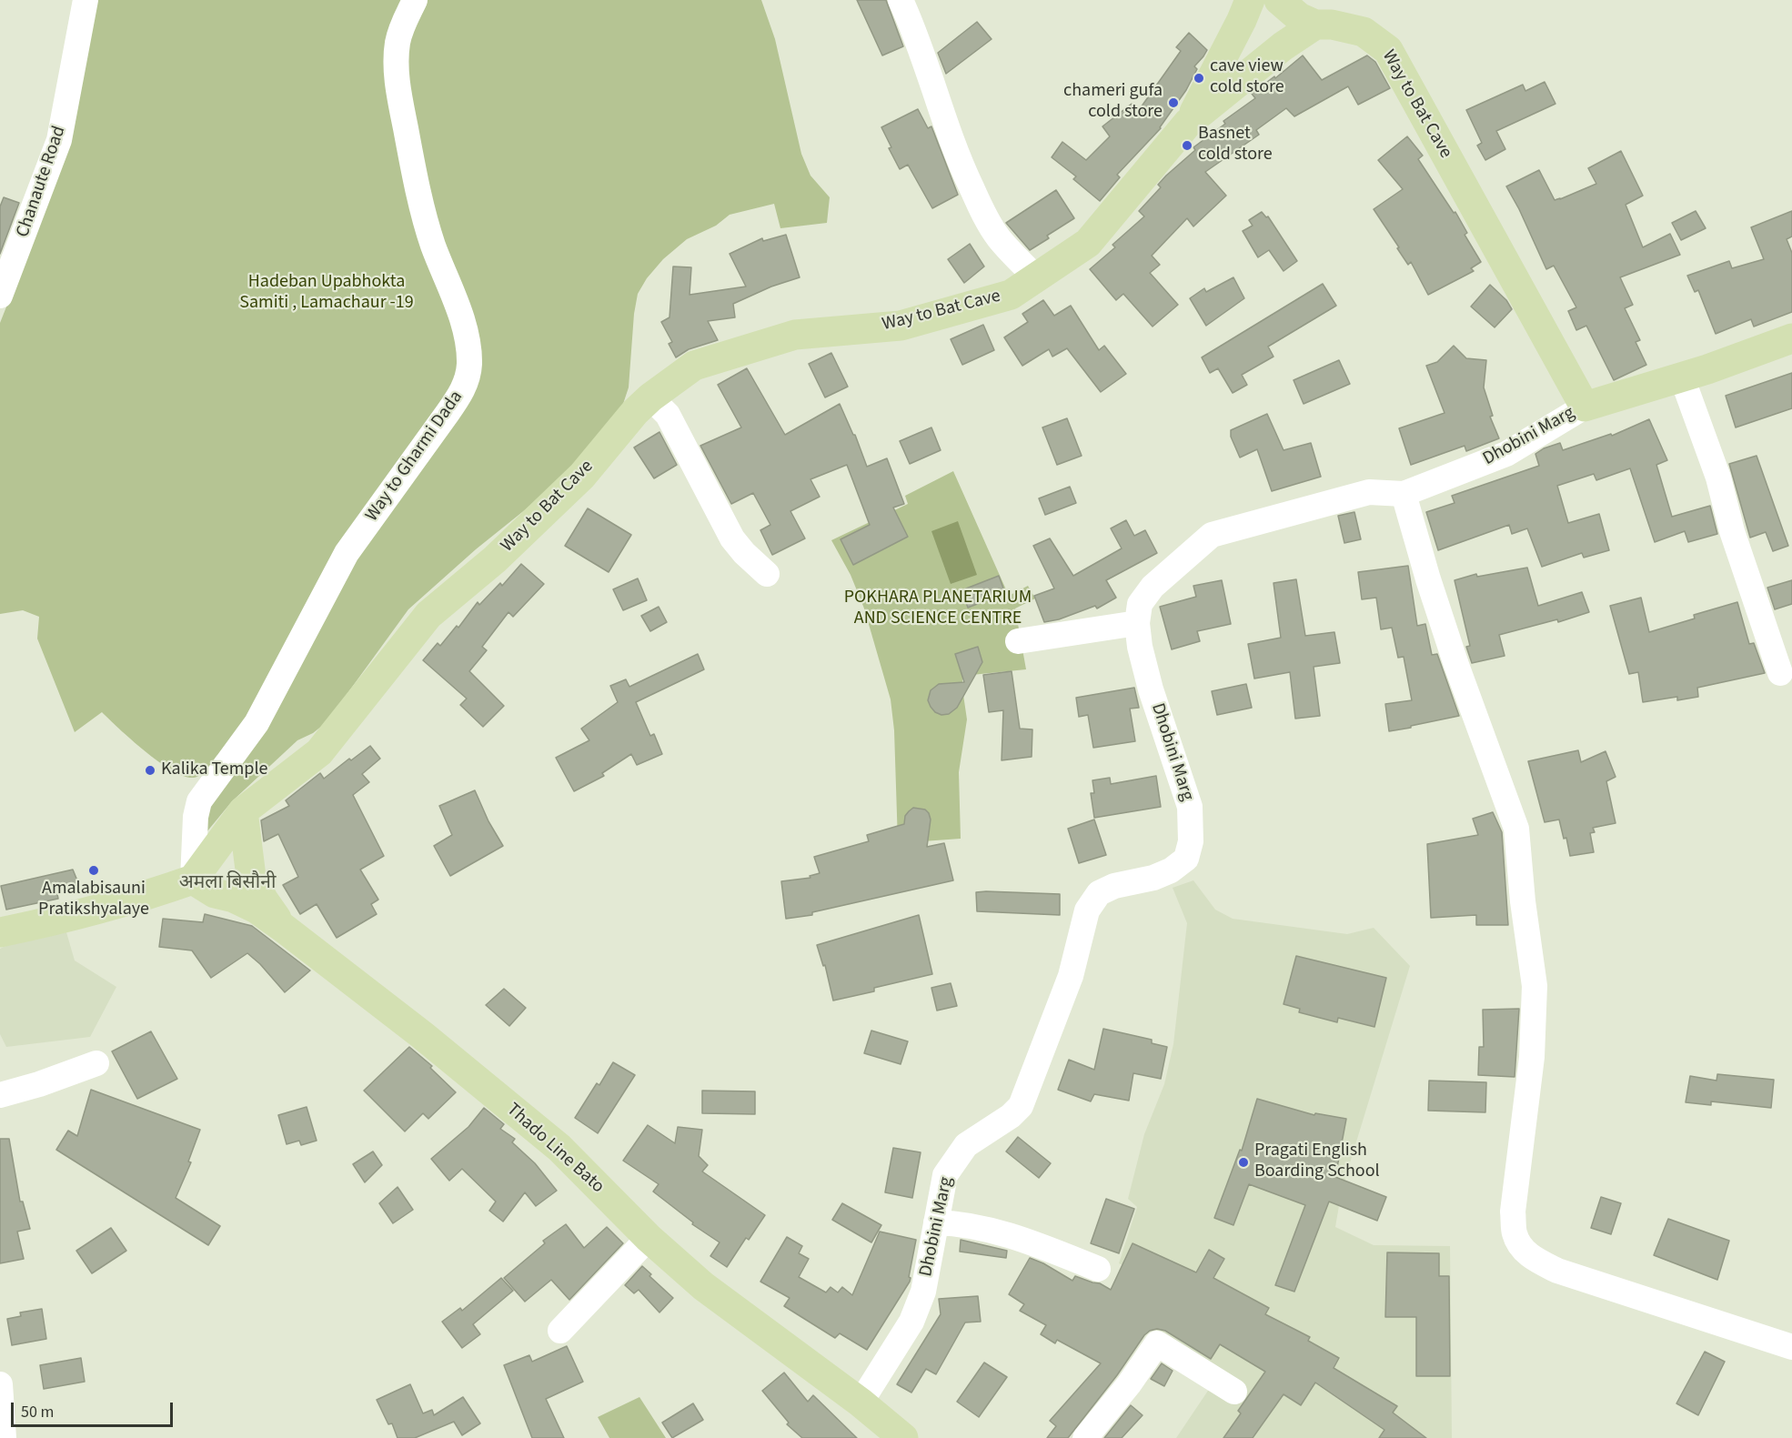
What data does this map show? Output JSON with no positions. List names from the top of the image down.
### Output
{
  "streets": {
    "main road": ["Way to Bat Cave", "Thado Line Bato"],
    "street": ["Chanaute Road", "Dhobini Marg", "Way to Gharmi Dada"]
  },
  "crossings": [
    ["Way to Bat Cave", "Dhobini Marg"],
    ["Way to Bat Cave", "Way to Gharmi Dada"],
    ["Way to Bat Cave", "Thado Line Bato"],
    ["Dhobini Marg", "Thado Line Bato"],
    ["Way to Gharmi Dada", "Thado Line Bato"]
  ],
  "districts": ["अमला बिसौनी"],
  "parks": ["Hadeban Upabhokta Samiti , Lamachaur -19", "POKHARA PLANETARIUM AND SCIENCE CENTRE"],
  "places": [
    "cave view cold store",
    "chameri gufa cold store",
    "Basnet cold store",
    "Kalika Temple",
    "Amalabisauni Pratikshyalaye",
    "Pragati English Boarding School"
  ],
  "scale_bar": "50 m"
}
